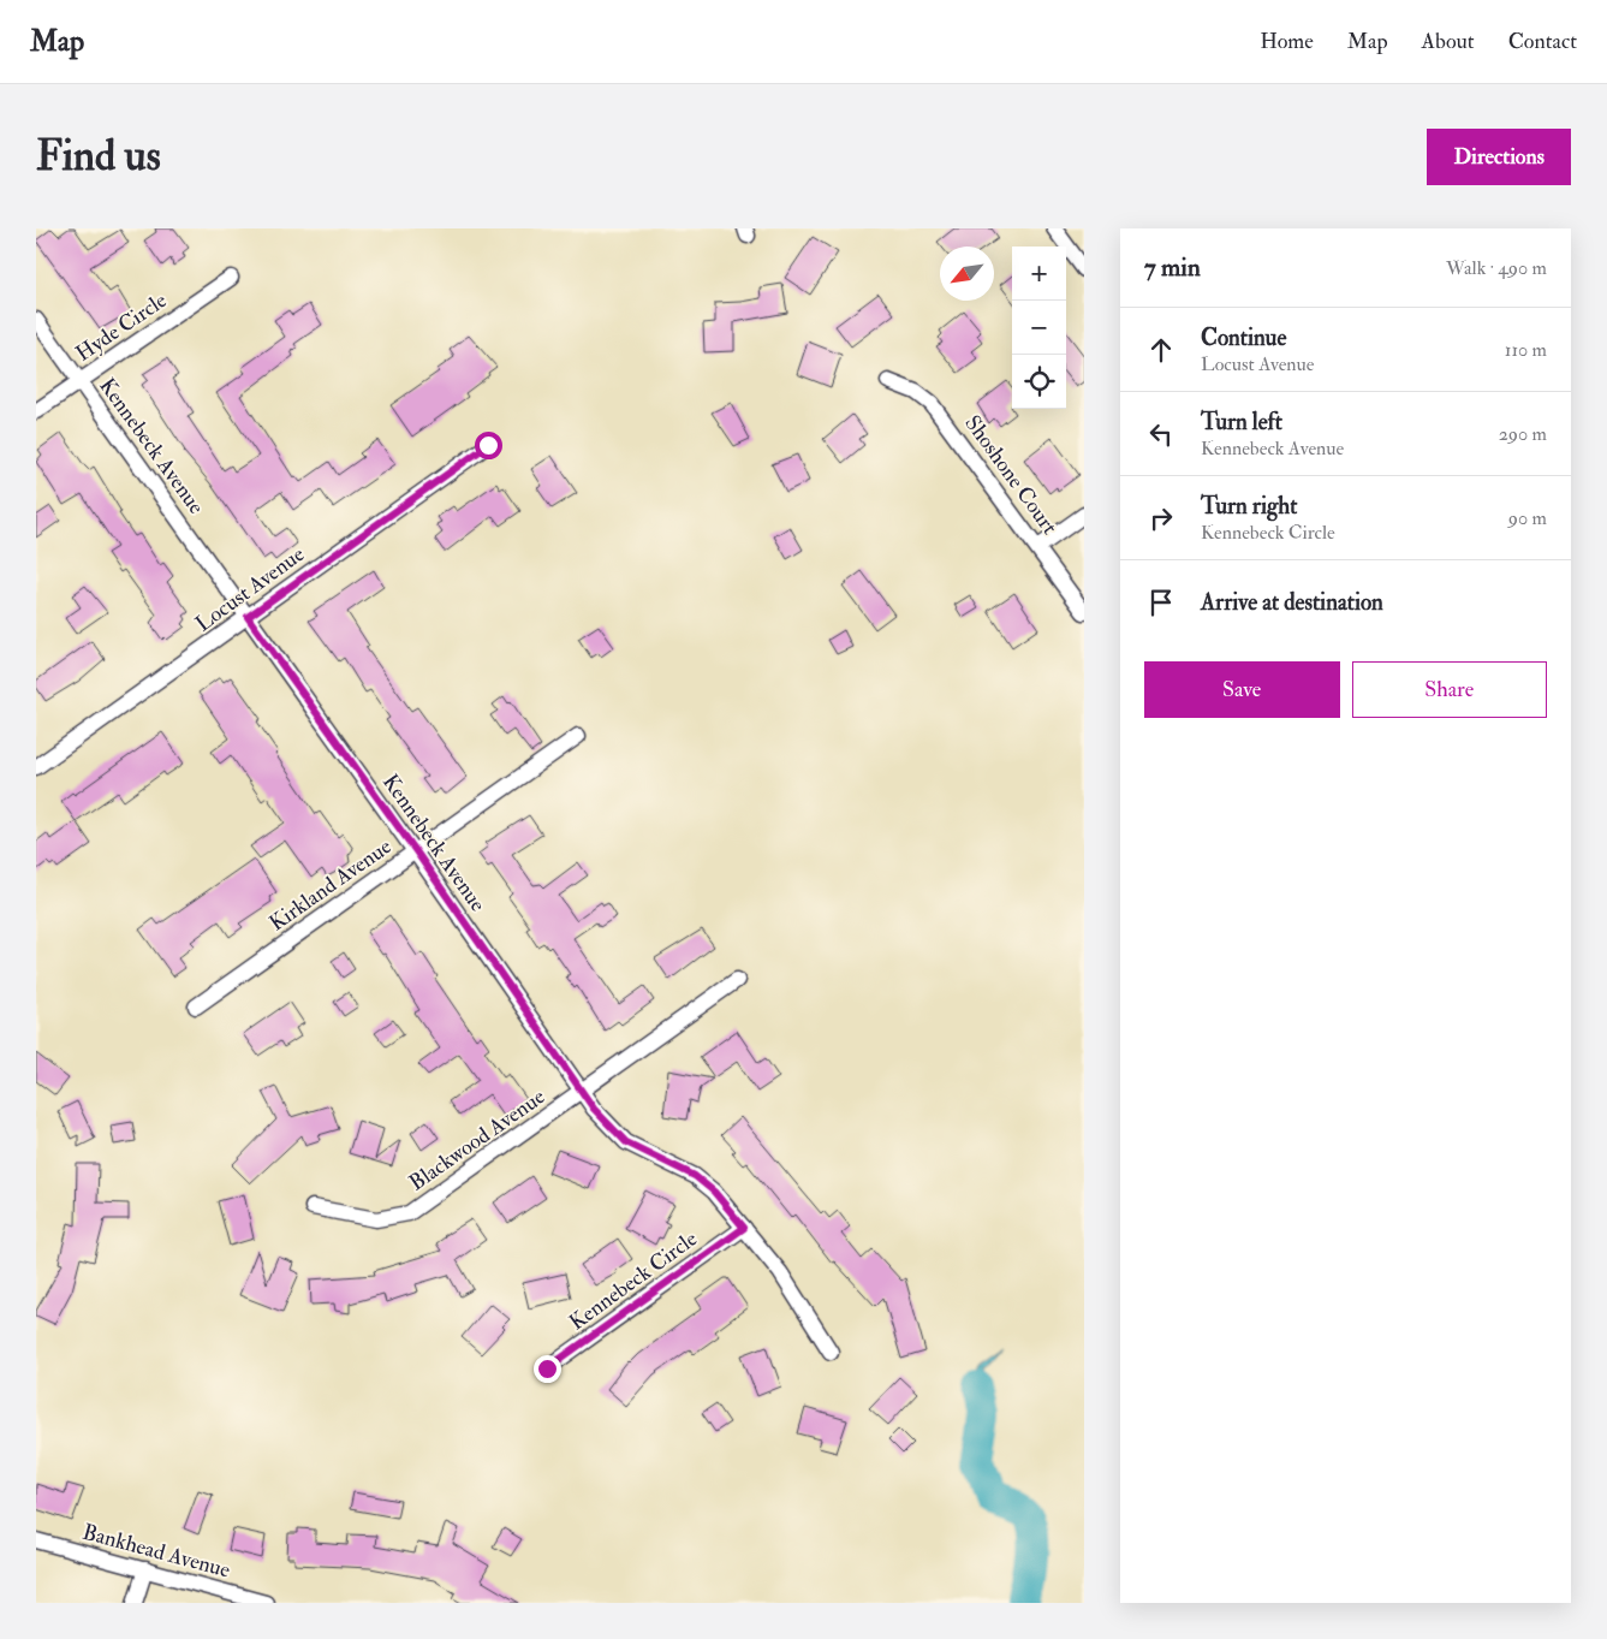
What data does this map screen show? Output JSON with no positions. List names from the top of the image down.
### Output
{
  "streets": {
    "street": [
      "Hyde Circle",
      "Kennebeck Avenue",
      "Shoshone Court",
      "Locust Avenue",
      "Kirkland Avenue",
      "Blackwood Avenue",
      "Kennebeck Circle",
      "Bankhead Avenue"
    ]
  },
  "crossings": [
    ["Hyde Circle", "Kennebeck Avenue"],
    ["Kennebeck Avenue", "Locust Avenue"],
    ["Kennebeck Avenue", "Kirkland Avenue"],
    ["Kennebeck Avenue", "Blackwood Avenue"],
    ["Kennebeck Avenue", "Kennebeck Circle"]
  ],
  "north": "bottom left",
  "page": {
    "header": "Map",
    "nav": [
      "Home",
      "Map",
      "About",
      "Contact"
    ],
    "buttons": [
      "Directions",
      ["Save", "Share"]
    ],
    "title": "Find us",
    "heading": ["7 min", "Walk · 490 m"],
    "map_buttons": ["+", "−"],
    "list": [
      ["Continue", "Locust Avenue", "110 m"],
      ["Turn left", "Kennebeck Avenue", "290 m"],
      ["Turn right", "Kennebeck Circle", "90 m"],
      "Arrive at destination"
    ]
  }
}
